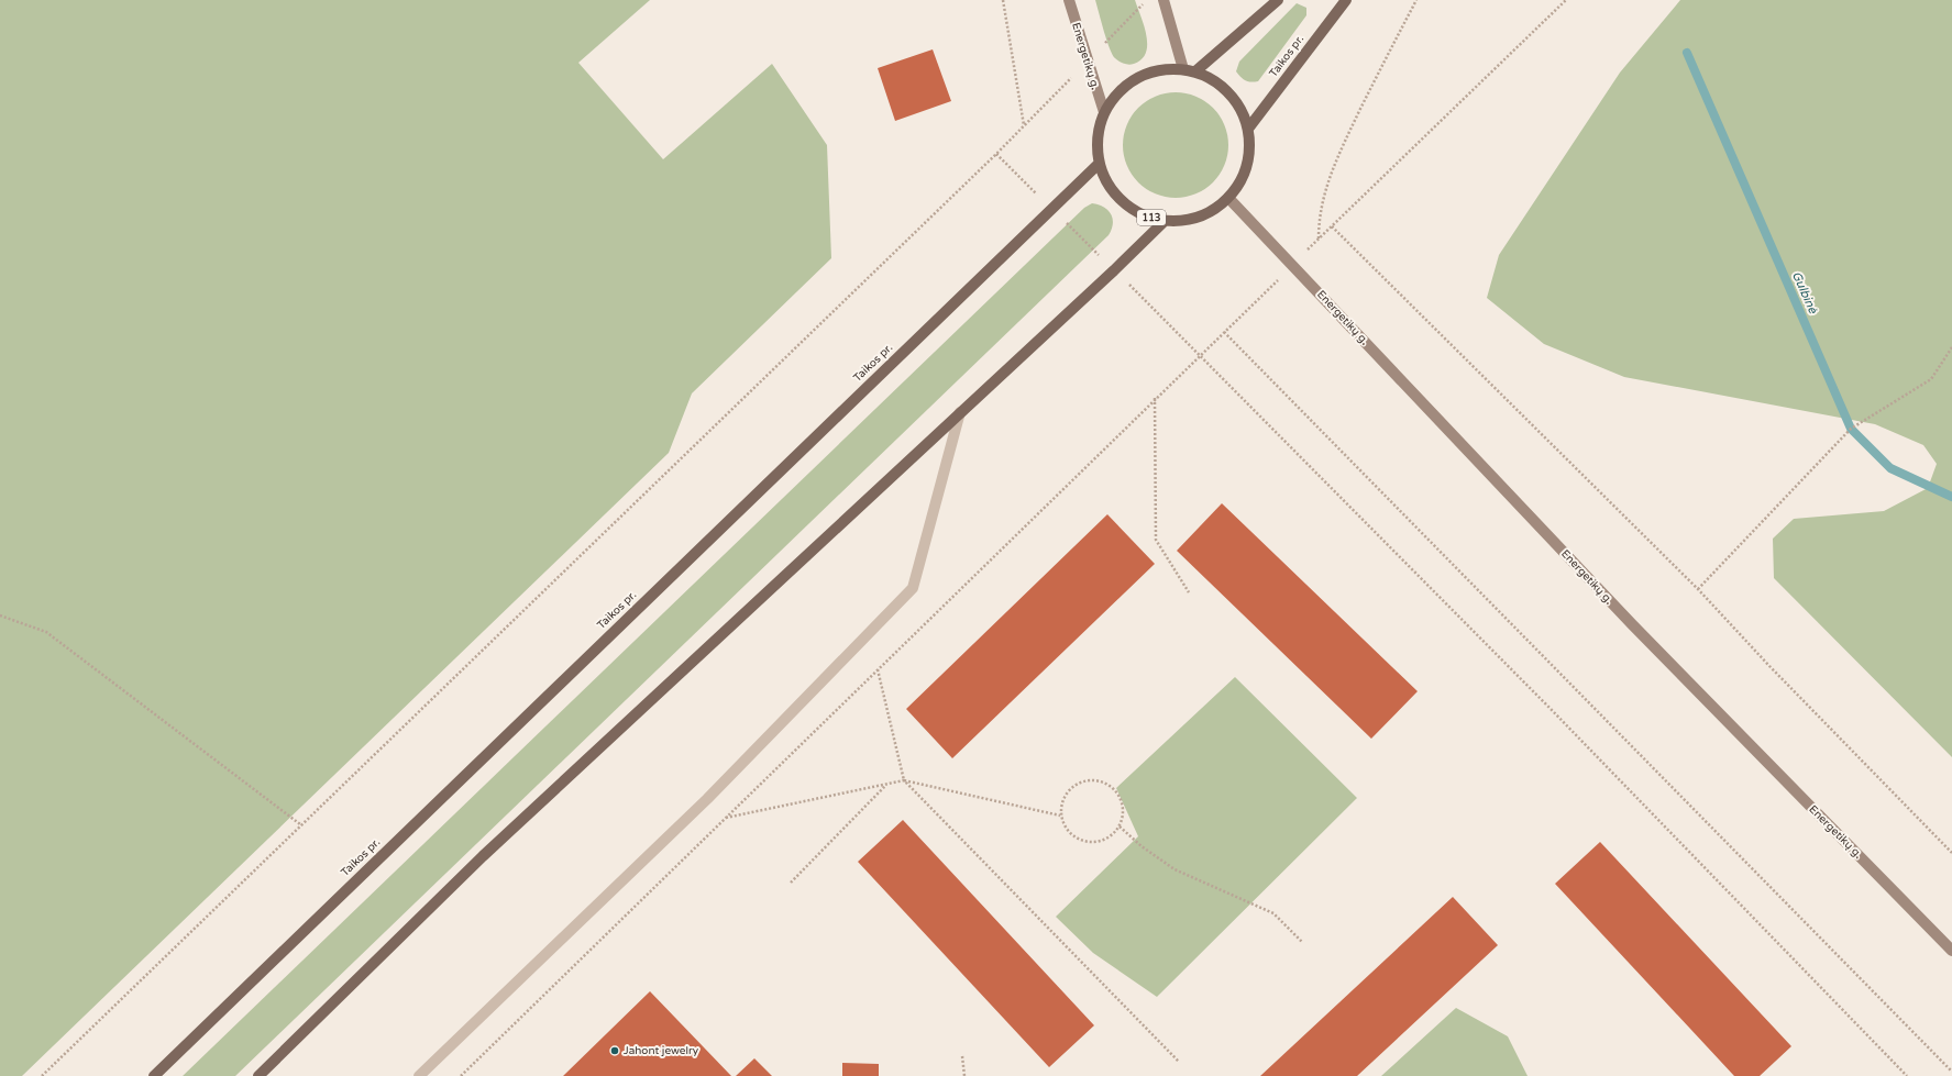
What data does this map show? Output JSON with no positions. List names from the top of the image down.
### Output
{
  "streets": {
    "main road": ["Taikos pr.", "113"],
    "street": ["Energetikų g."]
  },
  "crossings": [
    ["Energetikų g.", "Taikos pr."],
    ["Energetikų g.", "113"],
    ["Taikos pr.", "113"]
  ],
  "water": ["Gulbinė"],
  "places": ["Jahont jewelry"]
}
